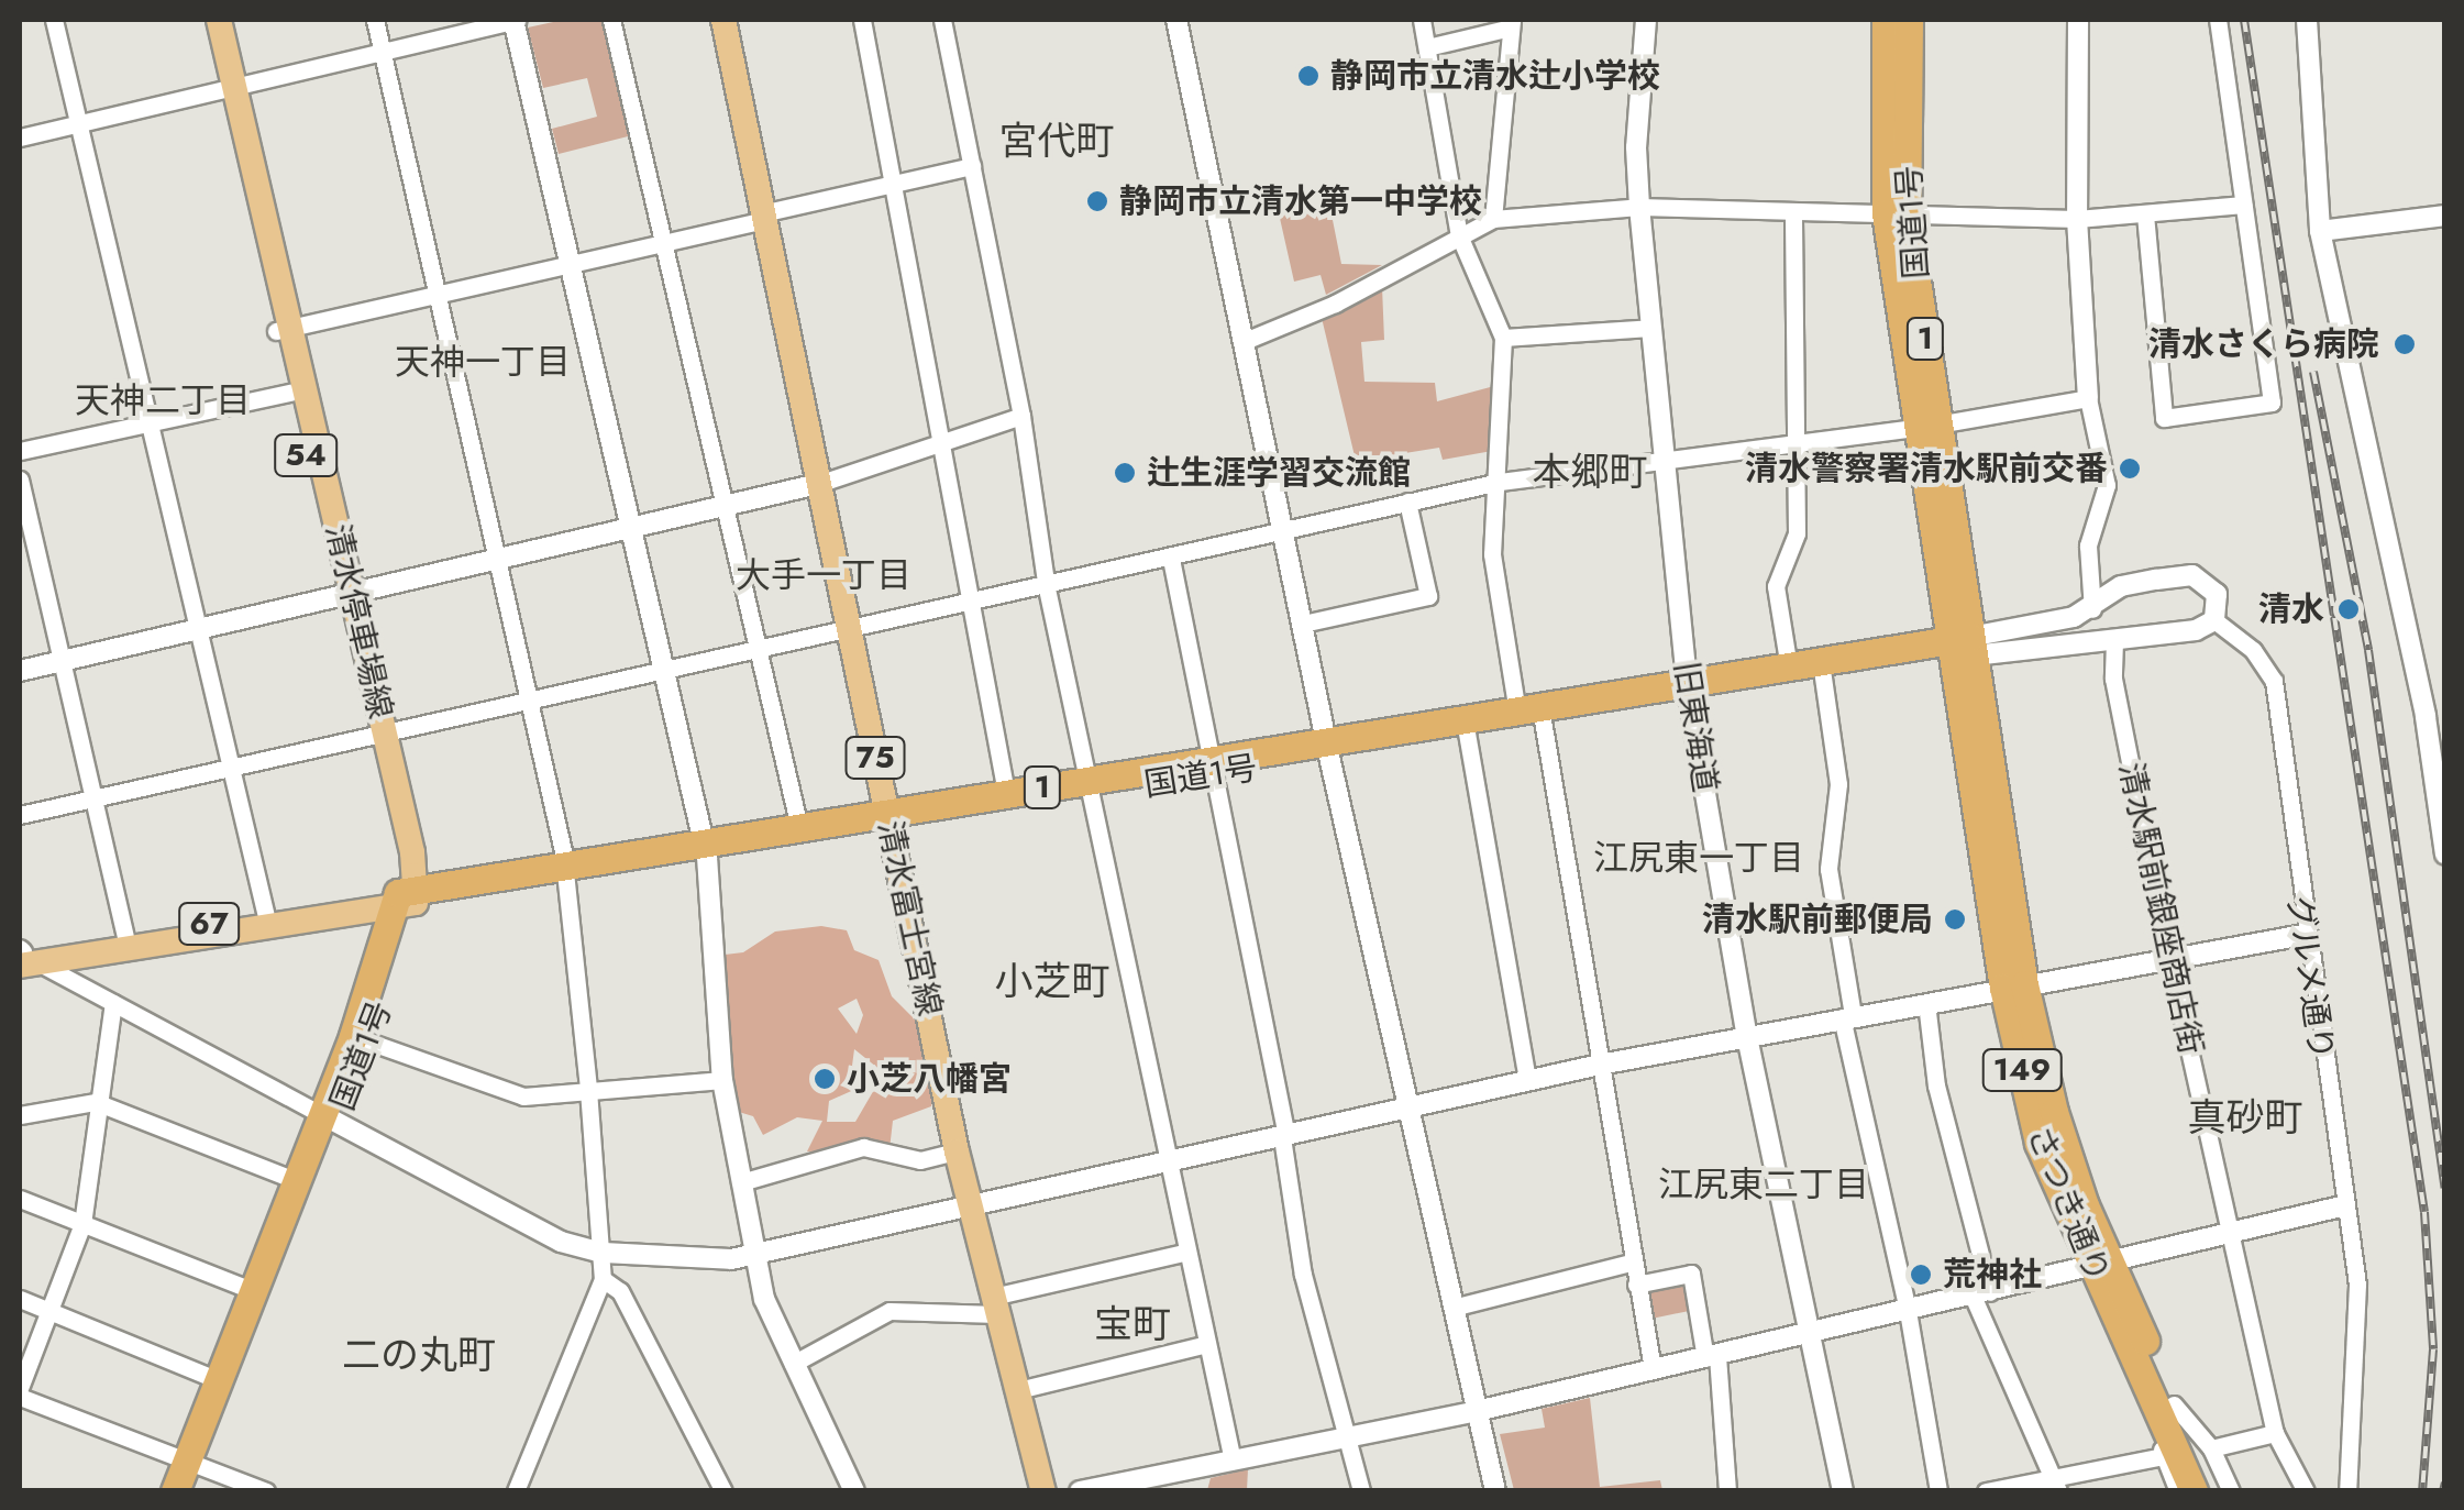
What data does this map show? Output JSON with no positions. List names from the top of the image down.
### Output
{
  "streets": {
    "highway": [
      "国道1号",
      "1",
      "149",
      "さつき通り"
    ],
    "main road": [
      "54",
      "清水停車場線",
      "75",
      "清水富士宮線",
      "67"
    ],
    "street": ["旧東海道", "清水駅前銀座商店街", "グルメ通り"]
  },
  "crossings": [
    ["国道1号", "清水停車場線"],
    ["国道1号", "旧東海道"],
    ["国道1号", "清水富士宮線"],
    ["国道1号", "67"],
    ["国道1号", "さつき通り"],
    ["清水停車場線", "67"]
  ],
  "districts": [
    "宮代町",
    "天神一丁目",
    "天神二丁目",
    "本郷町",
    "大手一丁目",
    "江尻東一丁目",
    "小芝町",
    "真砂町",
    "江尻東二丁目",
    "宝町",
    "二の丸町"
  ],
  "places": [
    "静岡市立清水辻小学校",
    "静岡市立清水第一中学校",
    "清水さくら病院",
    "清水警察署清水駅前交番",
    "辻生涯学習交流館",
    "清水",
    "清水駅前郵便局",
    "小芝八幡宮",
    "荒神社"
  ]
}
